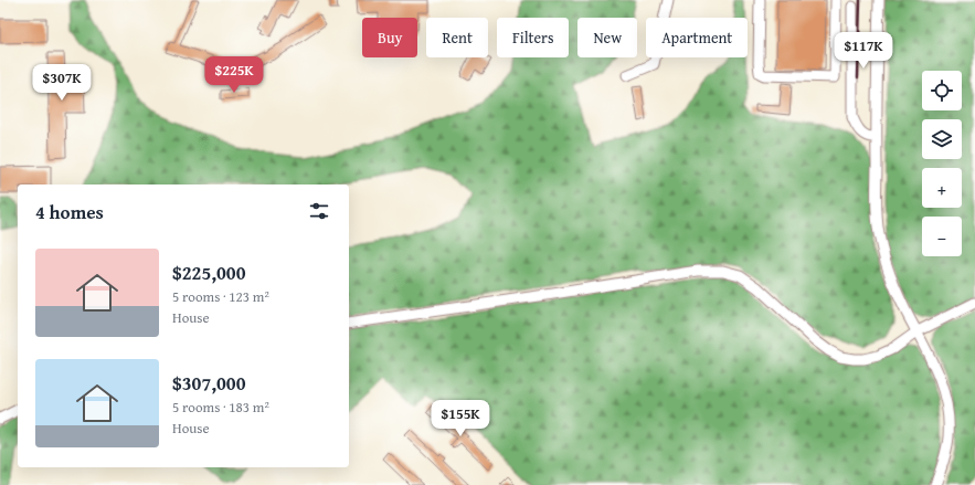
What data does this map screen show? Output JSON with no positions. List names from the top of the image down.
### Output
{
  "page": {
    "chip": [
      "Buy",
      "Rent",
      "Filters",
      "New",
      "Apartment"
    ],
    "price": [
      "$117K",
      "$225K",
      "$307K",
      "$155K"
    ],
    "map_buttons": ["+", "−"],
    "heading": "4 homes",
    "list": [
      {
        "name": "$225,000",
        "note": "5 rooms · 123 m² · House"
      },
      {
        "name": "$307,000",
        "note": "5 rooms · 183 m² · House"
      }
    ]
  }
}
